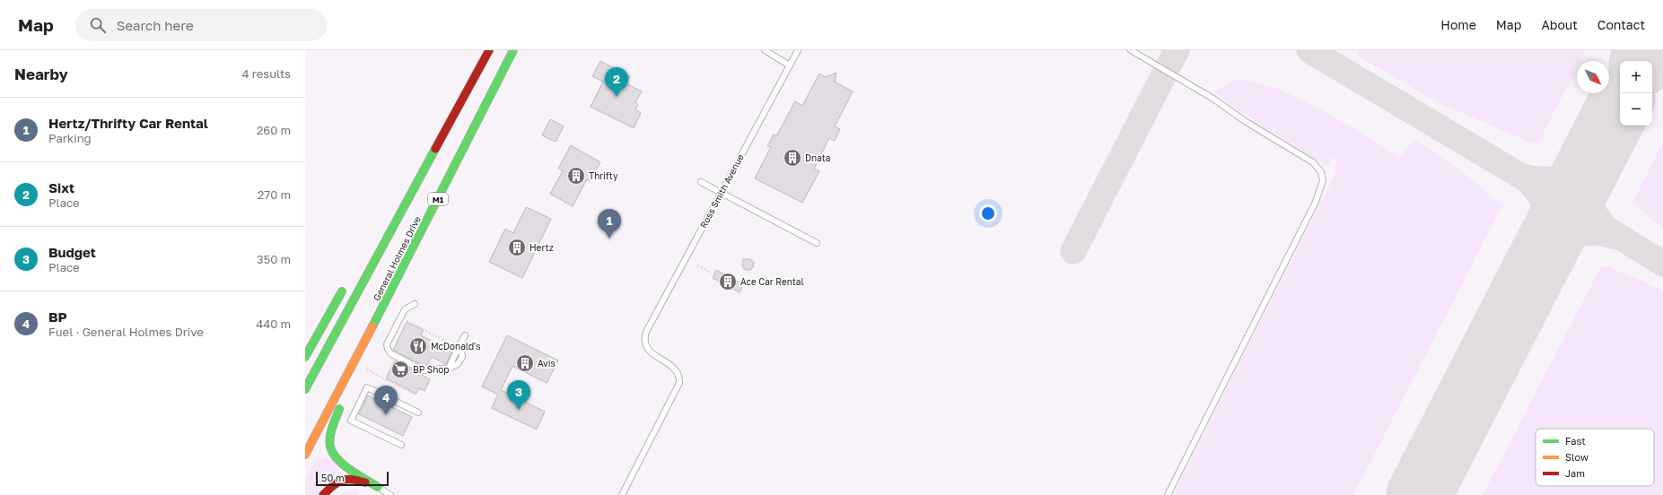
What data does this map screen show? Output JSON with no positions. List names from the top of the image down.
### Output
{
  "streets": {
    "highway": ["M1", "General Holmes Drive"],
    "lane": ["Ross Smith Avenue"]
  },
  "places": {
    "building": [
      "Dnata",
      "Thrifty",
      "Hertz",
      "Ace Car Rental",
      "Avis"
    ],
    "restaurant": ["McDonald's"],
    "supermarket": ["BP Shop"]
  },
  "legend": ["Fast", "Slow", "Jam"],
  "scale_bar": "50 m",
  "north": "bottom right",
  "page": {
    "header": "Map",
    "search": "Search here",
    "nav": [
      "Home",
      "Map",
      "About",
      "Contact"
    ],
    "heading": ["Nearby", "4 results"],
    "map_buttons": ["+", "−"],
    "pins": [
      "2",
      "1",
      "3",
      "4"
    ],
    "list": [
      {
        "mark": "1",
        "name": "Hertz/Thrifty Car Rental",
        "note": "Parking",
        "value": "260 m"
      },
      {
        "mark": "2",
        "name": "Sixt",
        "note": "Place",
        "value": "270 m"
      },
      {
        "mark": "3",
        "name": "Budget",
        "note": "Place",
        "value": "350 m"
      },
      {
        "mark": "4",
        "name": "BP",
        "note": "Fuel · General Holmes Drive",
        "value": "440 m"
      }
    ],
    "scale": "50 m"
  }
}
